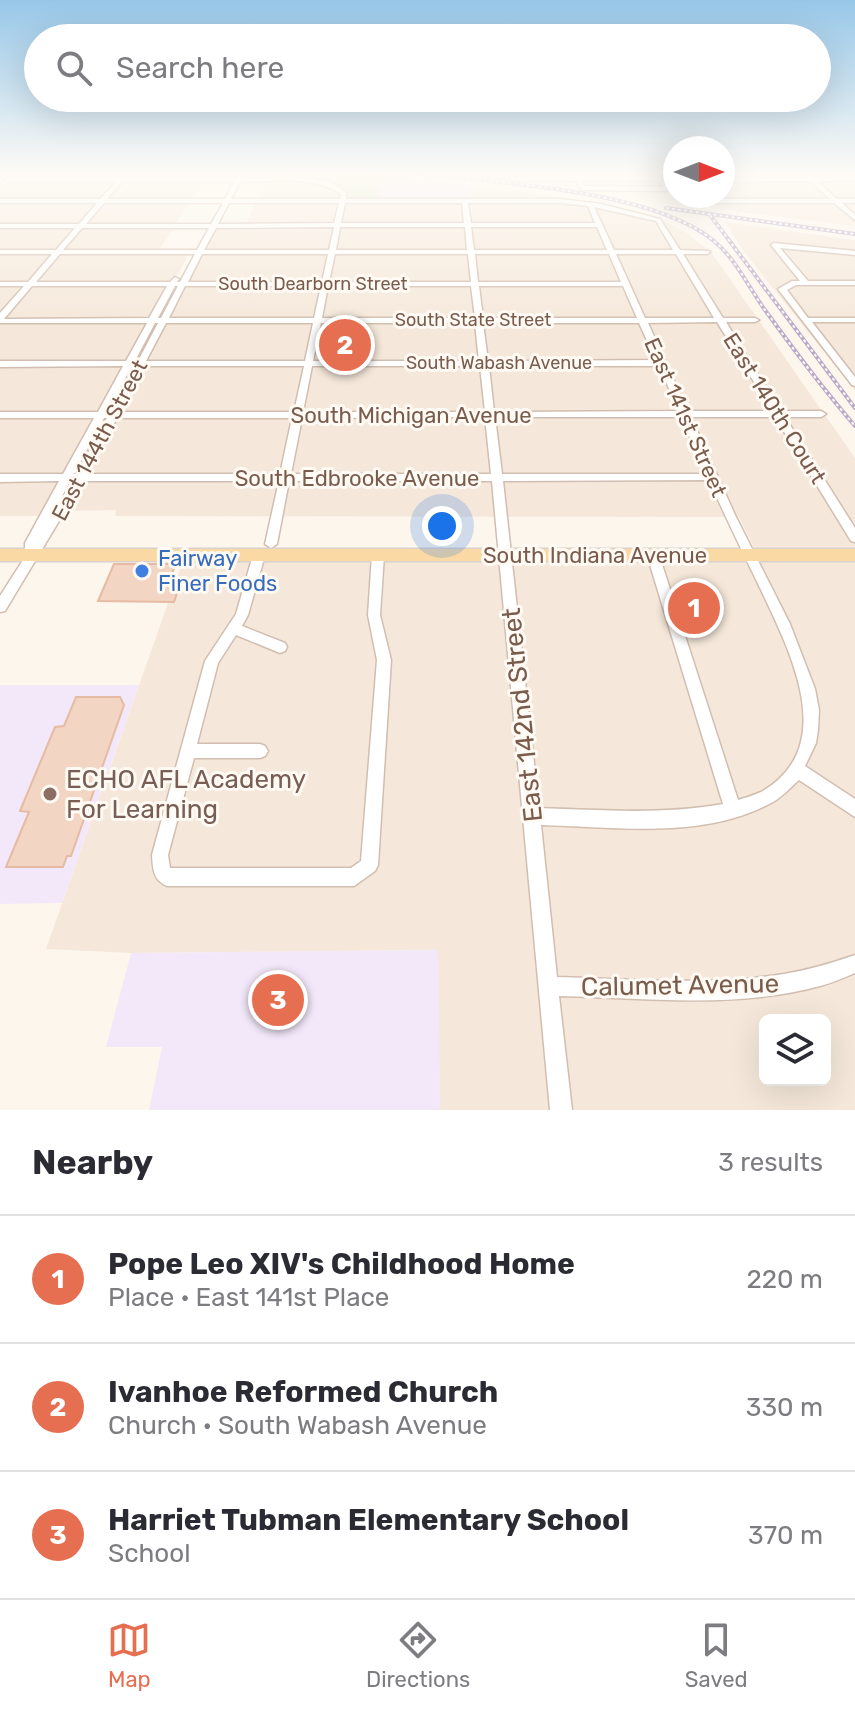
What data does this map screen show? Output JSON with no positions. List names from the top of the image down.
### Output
{
  "streets": {
    "main road": ["South Indiana Avenue"],
    "street": [
      "South Dearborn Street",
      "South State Street",
      "South Wabash Avenue",
      "East 140th Court",
      "South Michigan Avenue",
      "East 141st Street",
      "East 144th Street",
      "South Edbrooke Avenue",
      "East 142nd Street",
      "Calumet Avenue"
    ]
  },
  "crossings": [
    ["South Dearborn Street", "East 141st Street"],
    ["South Dearborn Street", "East 142nd Street"],
    ["South State Street", "East 140th Court"],
    ["South State Street", "East 141st Street"],
    ["South State Street", "East 144th Street"],
    ["South State Street", "East 142nd Street"],
    ["South Wabash Avenue", "East 141st Street"],
    ["South Wabash Avenue", "East 144th Street"],
    ["South Wabash Avenue", "East 142nd Street"],
    ["East 140th Court", "South Michigan Avenue"],
    ["South Michigan Avenue", "East 141st Street"],
    ["South Michigan Avenue", "East 144th Street"],
    ["South Michigan Avenue", "East 142nd Street"],
    ["East 141st Street", "South Edbrooke Avenue"],
    ["East 141st Street", "South Indiana Avenue"],
    ["East 144th Street", "South Edbrooke Avenue"],
    ["East 144th Street", "South Indiana Avenue"],
    ["South Edbrooke Avenue", "East 142nd Street"],
    ["South Indiana Avenue", "East 142nd Street"],
    ["East 142nd Street", "Calumet Avenue"]
  ],
  "places": ["Fairway Finer Foods", "ECHO AFL Academy For Learning"],
  "north": "right",
  "page": {
    "search": "Search here",
    "pins": ["2", "1", "3"],
    "heading": ["Nearby", "3 results"],
    "list": [
      {
        "mark": "1",
        "name": "Pope Leo XIV's Childhood Home",
        "note": "Place · East 141st Place",
        "value": "220 m"
      },
      {
        "mark": "2",
        "name": "Ivanhoe Reformed Church",
        "note": "Church · South Wabash Avenue",
        "value": "330 m"
      },
      {
        "mark": "3",
        "name": "Harriet Tubman Elementary School",
        "note": "School",
        "value": "370 m"
      }
    ],
    "nav": ["Map", "Directions", "Saved"]
  }
}
